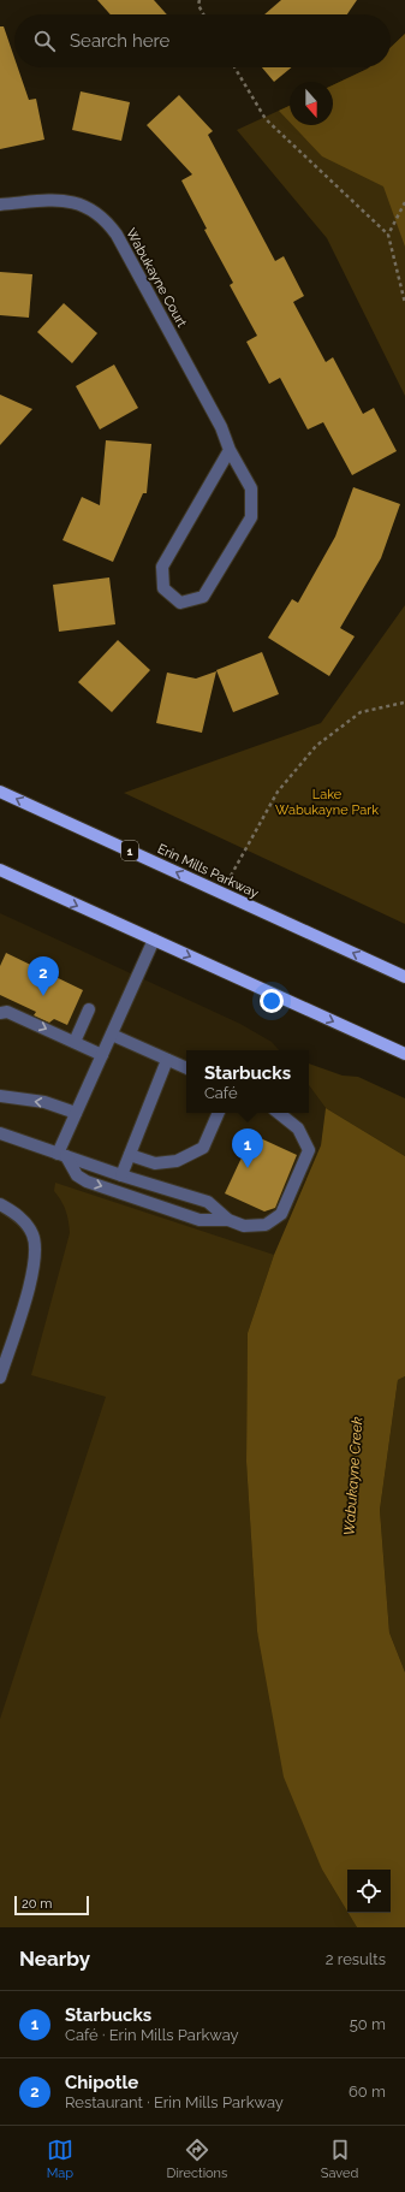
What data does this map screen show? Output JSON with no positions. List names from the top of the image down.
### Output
{
  "streets": {
    "main road": ["1", "Erin Mills Parkway"],
    "street": ["Wabukayne Court"]
  },
  "water": ["Wabukayne Creek"],
  "parks": ["Lake Wabukayne Park"],
  "scale_bar": "20 m",
  "north": "bottom",
  "page": {
    "search": "Search here",
    "pins": ["2", "1"],
    "popup": ["Starbucks", "Café"],
    "scale": "20 m",
    "heading": ["Nearby", "2 results"],
    "list": [
      {
        "mark": "1",
        "name": "Starbucks",
        "note": "Café · Erin Mills Parkway",
        "value": "50 m"
      },
      {
        "mark": "2",
        "name": "Chipotle",
        "note": "Restaurant · Erin Mills Parkway",
        "value": "60 m"
      }
    ],
    "nav": ["Map", "Directions", "Saved"]
  }
}
